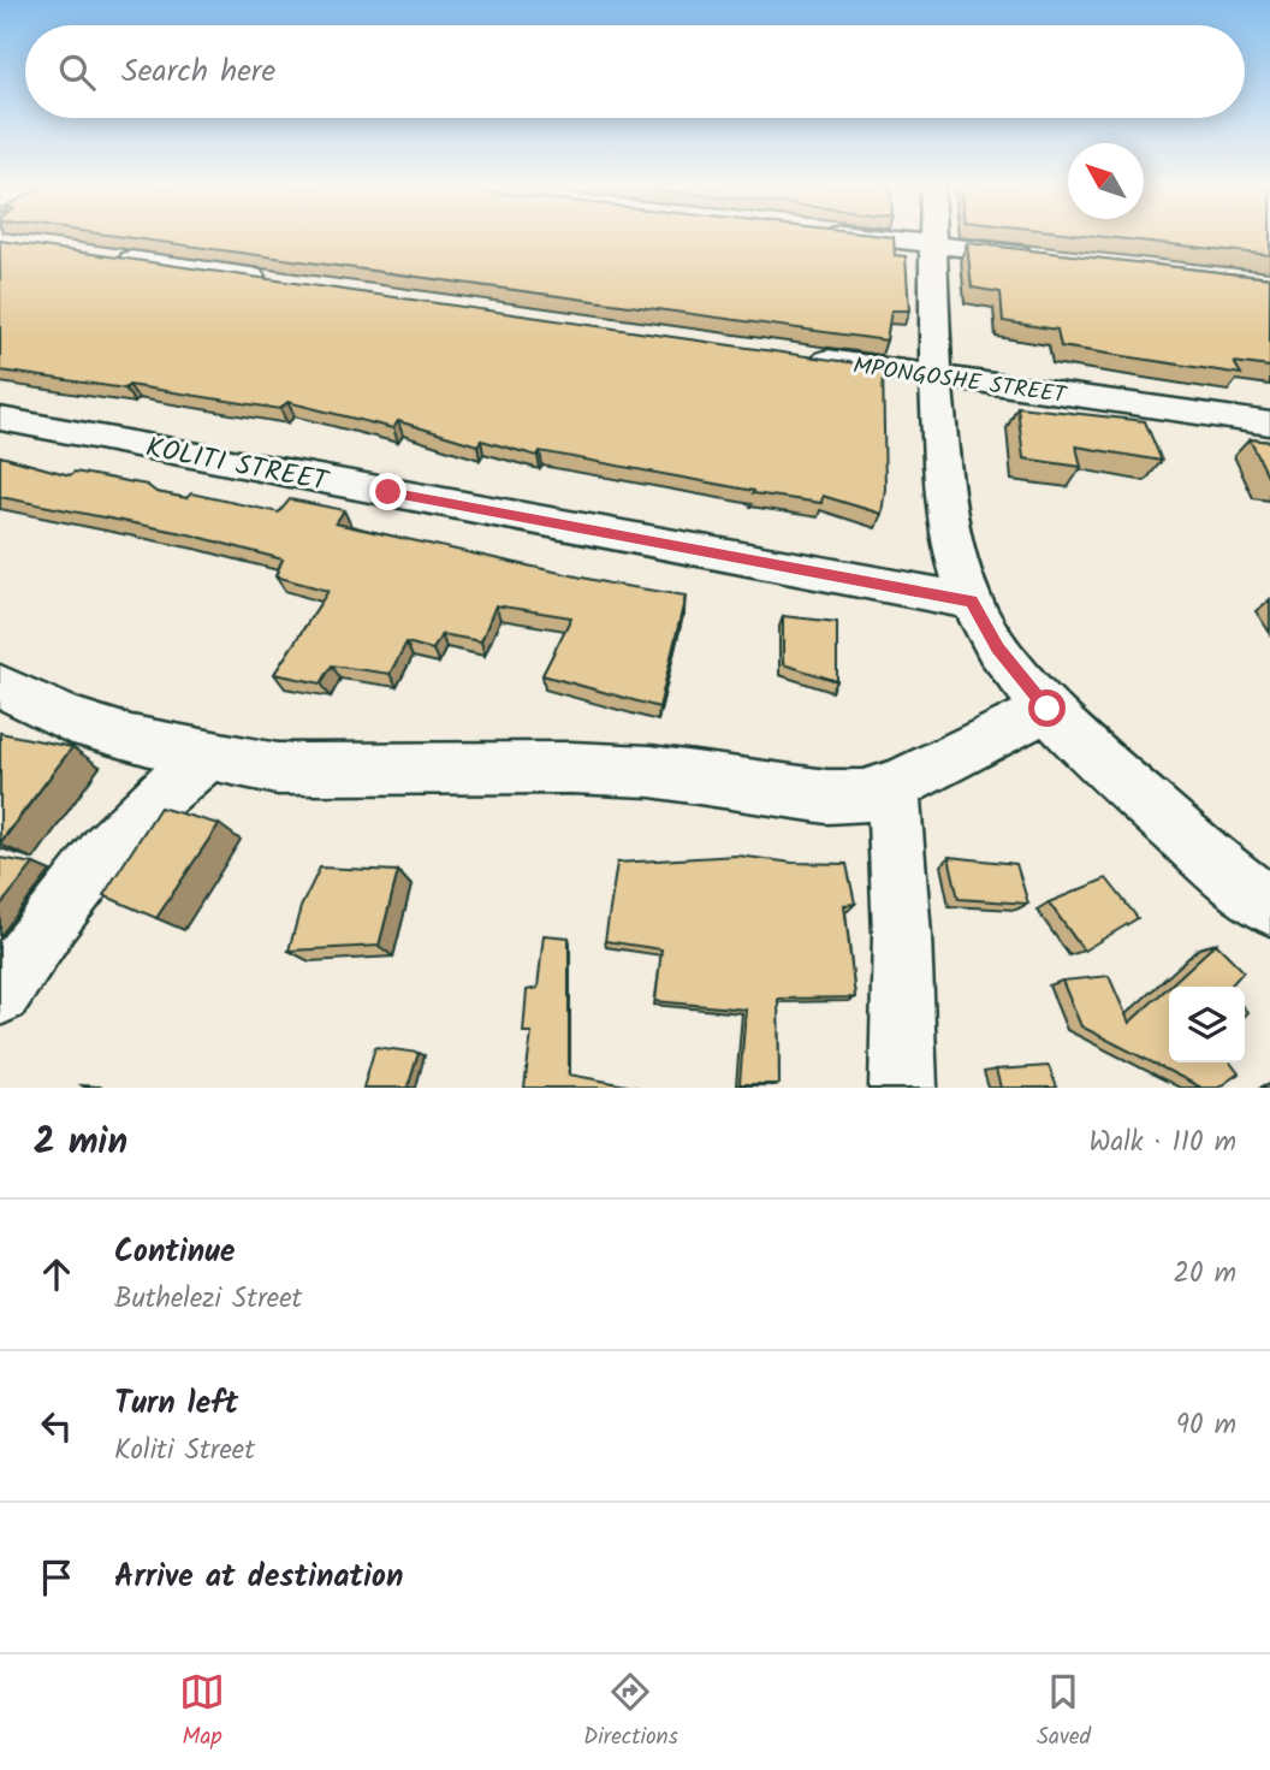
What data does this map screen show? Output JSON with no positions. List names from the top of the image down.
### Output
{
  "streets": {
    "street": ["MPONGOSHE STREET", "KOLITI STREET"]
  },
  "north": "top left",
  "page": {
    "search": "Search here",
    "heading": ["2 min", "Walk · 110 m"],
    "list": [
      ["Continue", "Buthelezi Street", "20 m"],
      ["Turn left", "Koliti Street", "90 m"],
      "Arrive at destination"
    ],
    "nav": ["Map", "Directions", "Saved"]
  }
}
